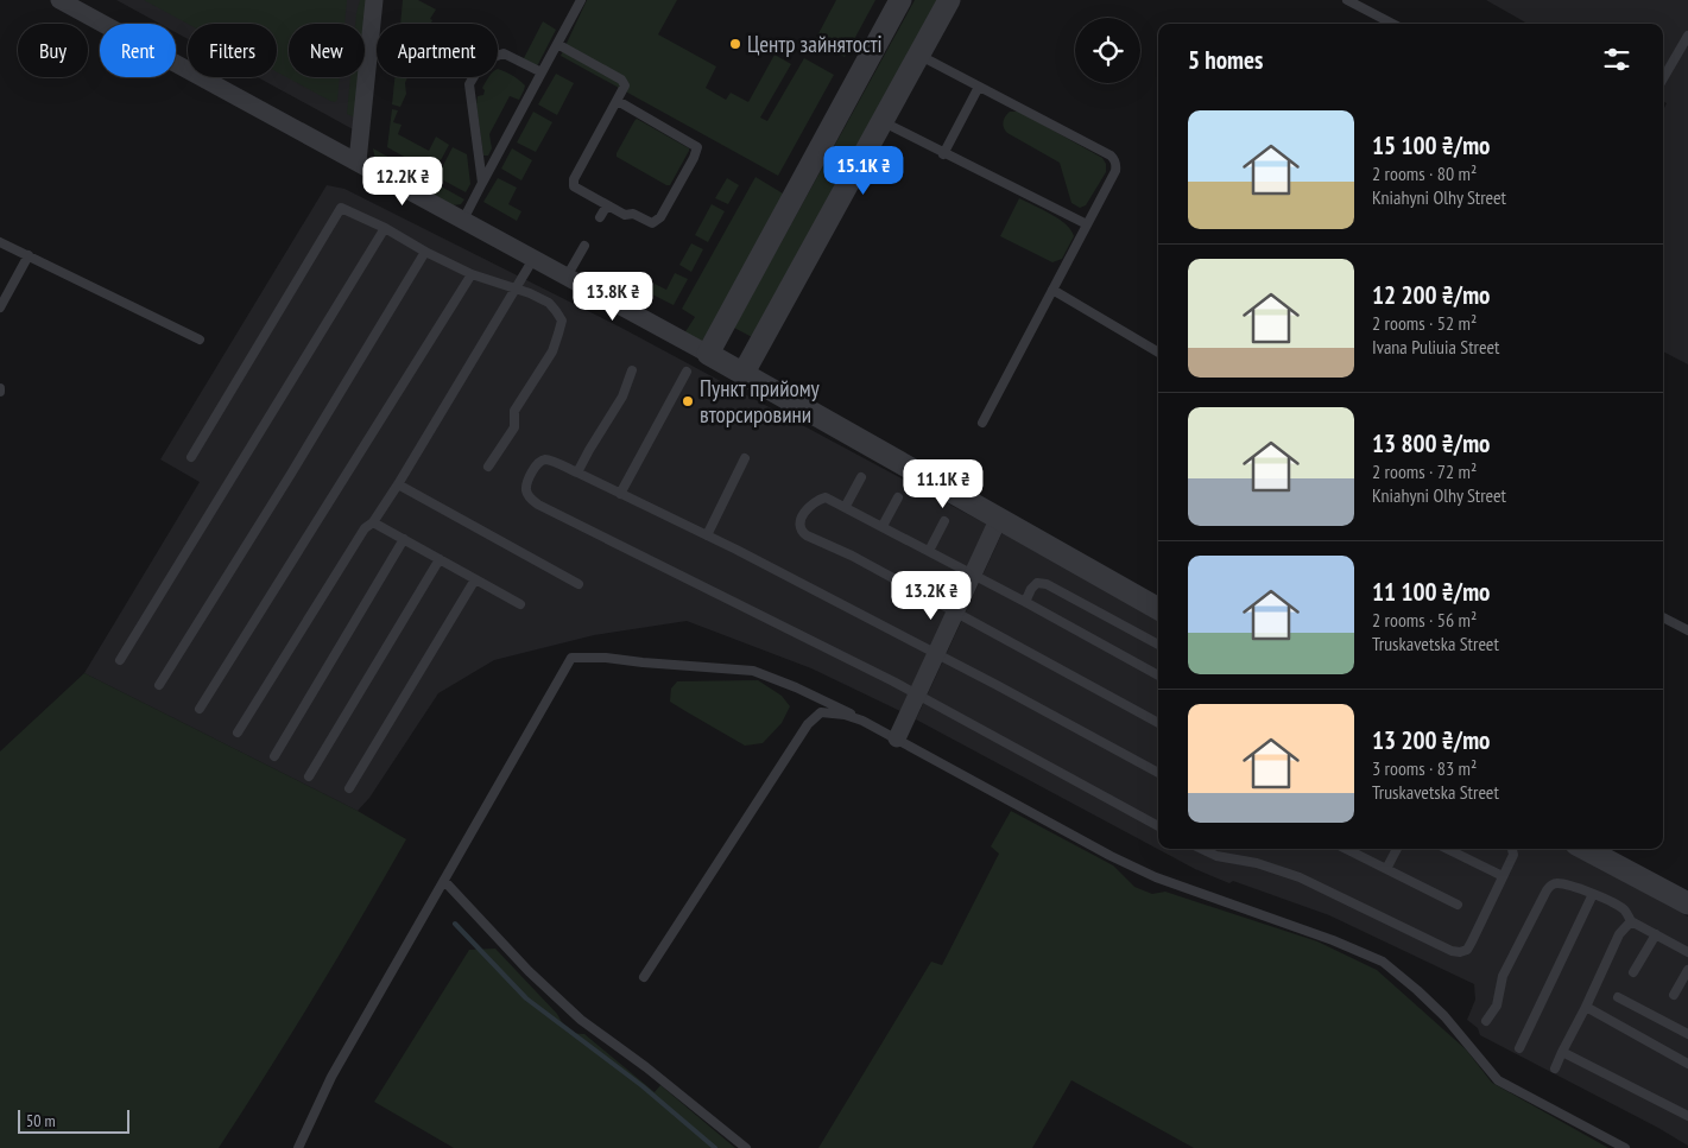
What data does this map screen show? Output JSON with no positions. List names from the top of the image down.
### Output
{
  "places": ["Центр зайнятості", "Пункт прийому вторсировини"],
  "scale_bar": "50 m",
  "page": {
    "chip": [
      "Buy",
      "Rent",
      "Filters",
      "New",
      "Apartment"
    ],
    "heading": "5 homes",
    "list": [
      {
        "name": "15 100 ₴/mo",
        "note": "2 rooms · 80 m² · Kniahyni Olhy Street"
      },
      {
        "name": "12 200 ₴/mo",
        "note": "2 rooms · 52 m² · Ivana Puliuia Street"
      },
      {
        "name": "13 800 ₴/mo",
        "note": "2 rooms · 72 m² · Kniahyni Olhy Street"
      },
      {
        "name": "11 100 ₴/mo",
        "note": "2 rooms · 56 m² · Truskavetska Street"
      },
      {
        "name": "13 200 ₴/mo",
        "note": "3 rooms · 83 m² · Truskavetska Street"
      }
    ],
    "price": [
      "15.1K ₴",
      "12.2K ₴",
      "13.8K ₴",
      "11.1K ₴",
      "13.2K ₴"
    ],
    "scale": "50 m"
  }
}
